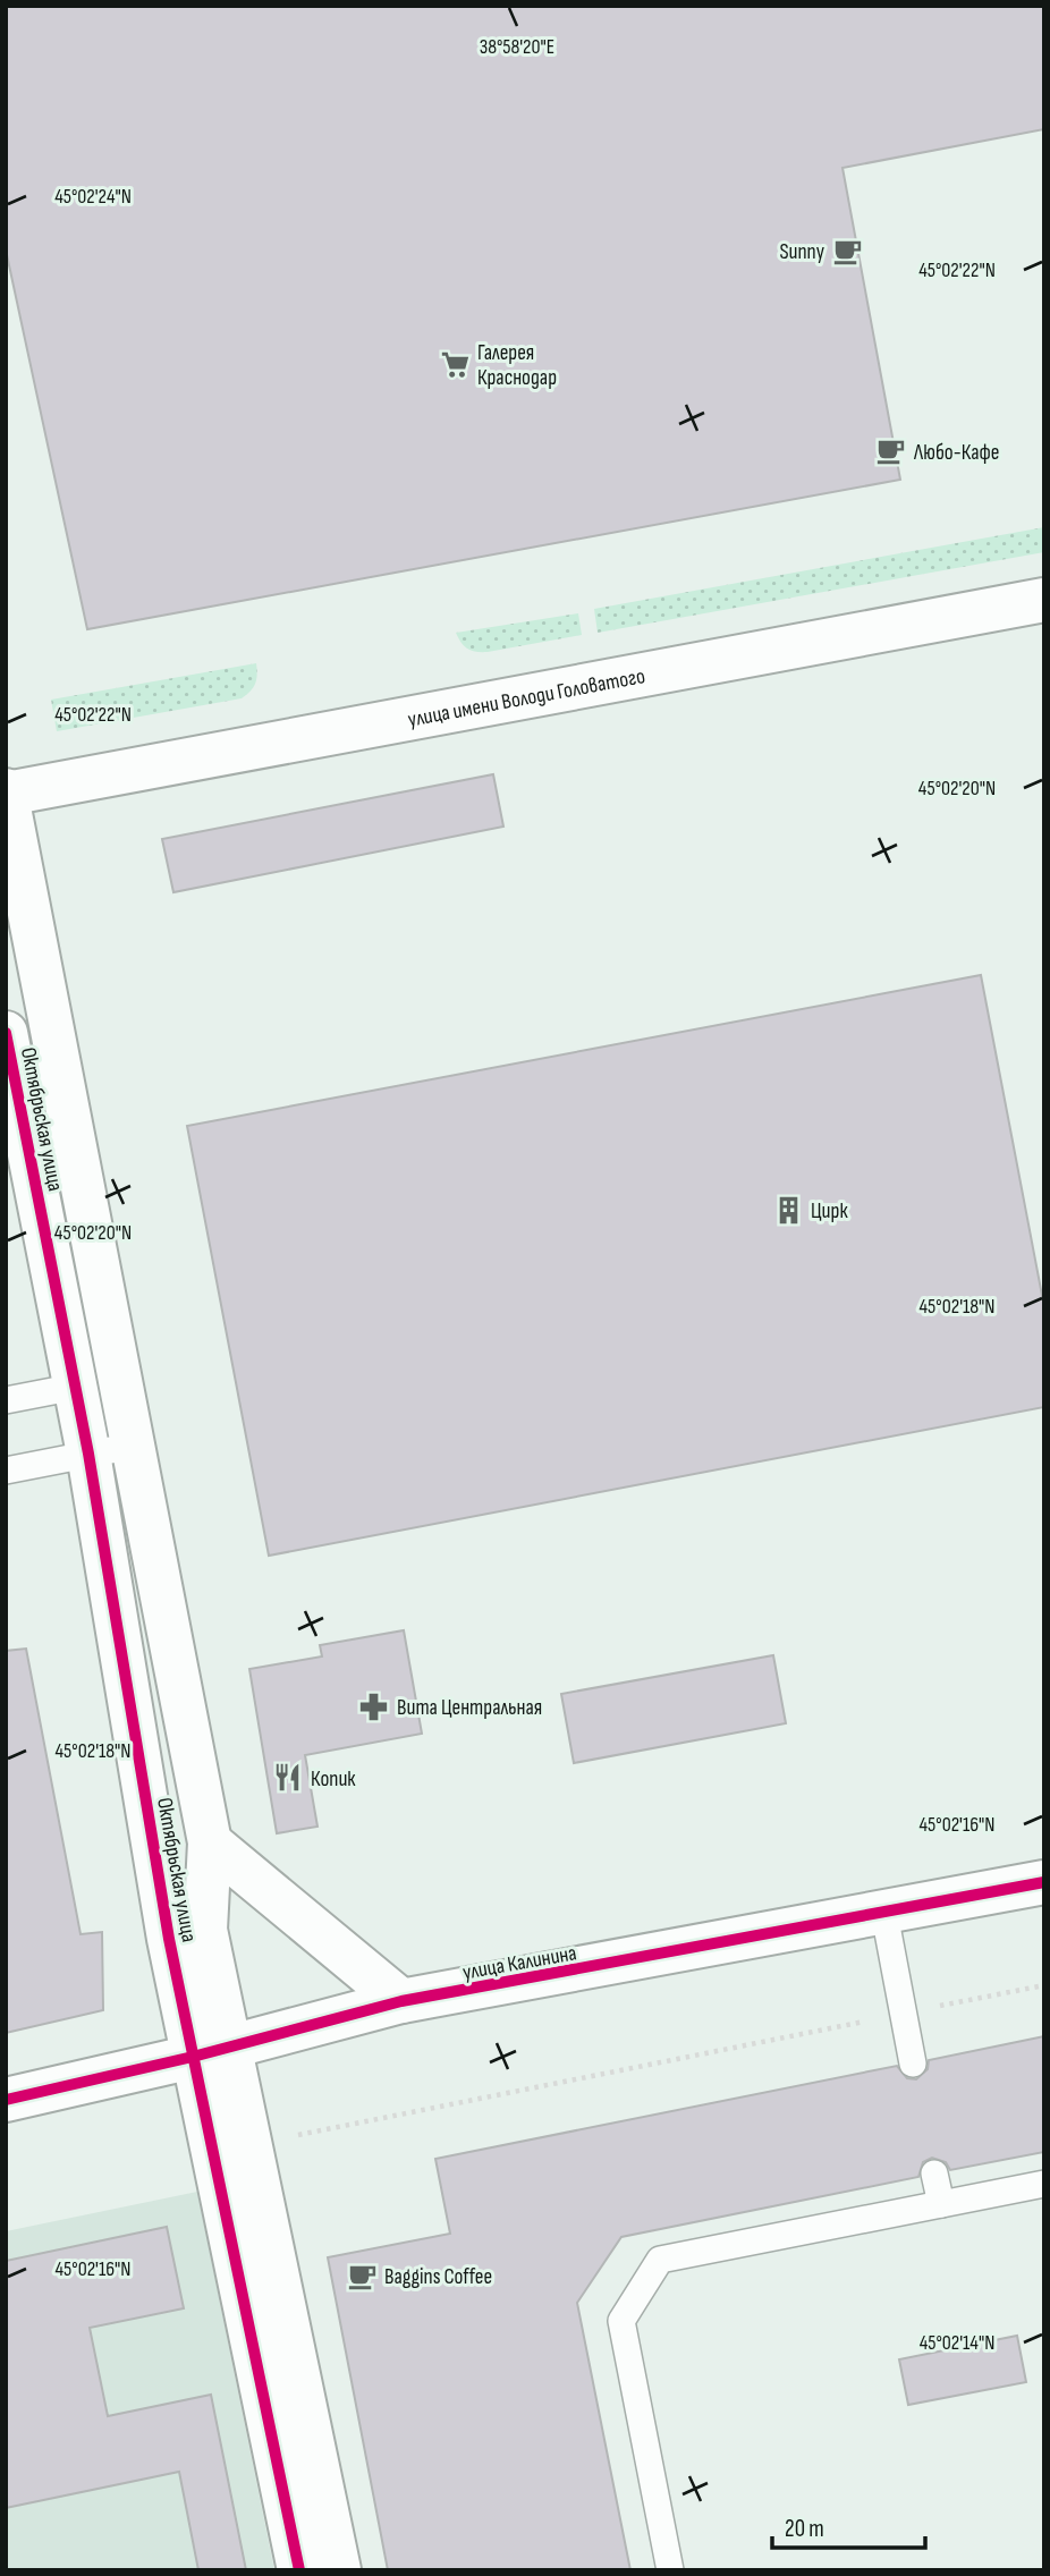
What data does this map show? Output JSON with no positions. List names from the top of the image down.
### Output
{
  "streets": {
    "street": ["улица имени Володи Головатого", "Октябрьская улица", "улица Калинина"]
  },
  "crossings": [
    ["улица имени Володи Головатого", "Октябрьская улица"],
    ["Октябрьская улица", "улица Калинина"]
  ],
  "places": {
    "cafe": ["Sunny", "Любо-Кафе", "Baggins Coffee"],
    "supermarket": ["Галерея Краснодар"],
    "building": ["Цирк"],
    "pharmacy": ["Вита Центральная"],
    "restaurant": ["Копик"]
  },
  "scale_bar": "20 m",
  "coordinates": [
    "38°58'20\"E",
    "45°02'24\"N",
    "45°02'22\"N",
    "45°02'20\"N",
    "45°02'18\"N",
    "45°02'16\"N",
    "45°02'14\"N"
  ]
}
